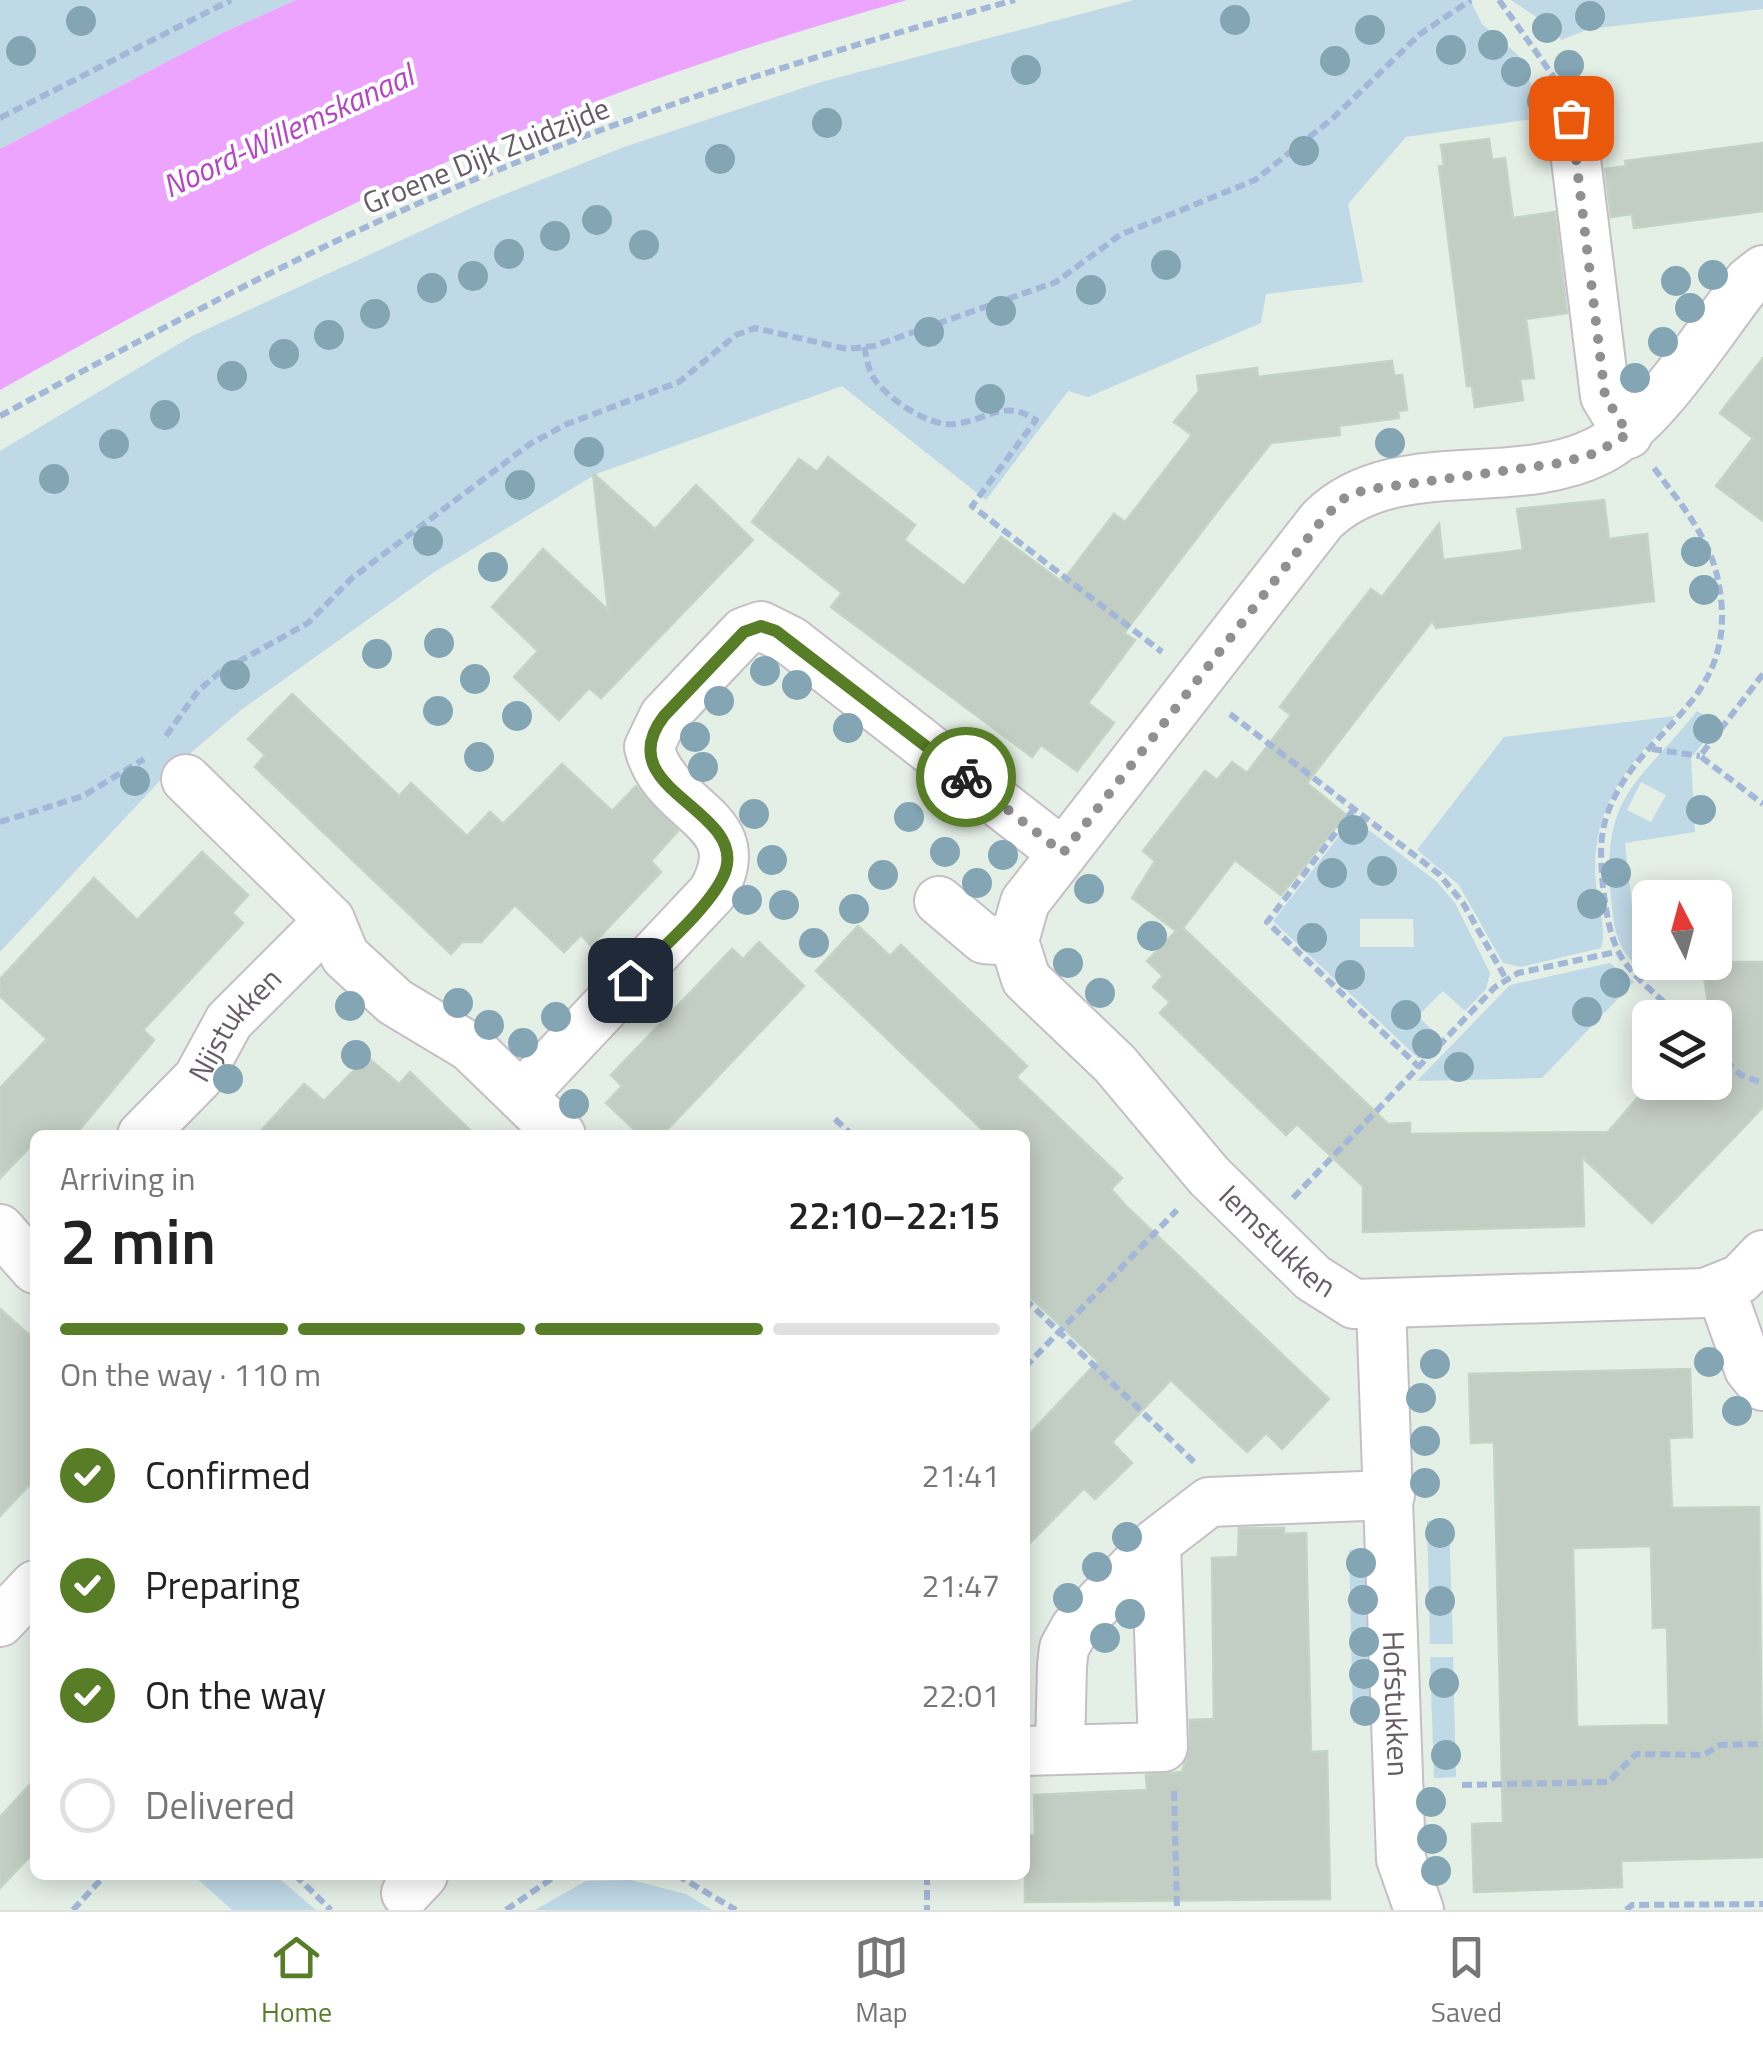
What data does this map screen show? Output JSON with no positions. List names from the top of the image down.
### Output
{
  "streets": {
    "street": ["Nijstukken", "Iemstukken", "Hofstukken"],
    "path": ["Groene Dijk Zuidzijde"]
  },
  "crossings": [
    ["Iemstukken", "Hofstukken"]
  ],
  "water": ["Noord-Willemskanaal"],
  "north": "top",
  "page": {
    "heading": ["2 min", "Arriving in", "22:10–22:15"],
    "bar": "On the way · 110 m",
    "list": [
      ["Confirmed", "21:41"],
      ["Preparing", "21:47"],
      ["On the way", "22:01"],
      "Delivered"
    ],
    "tabs": ["Home", "Map", "Saved"]
  }
}
